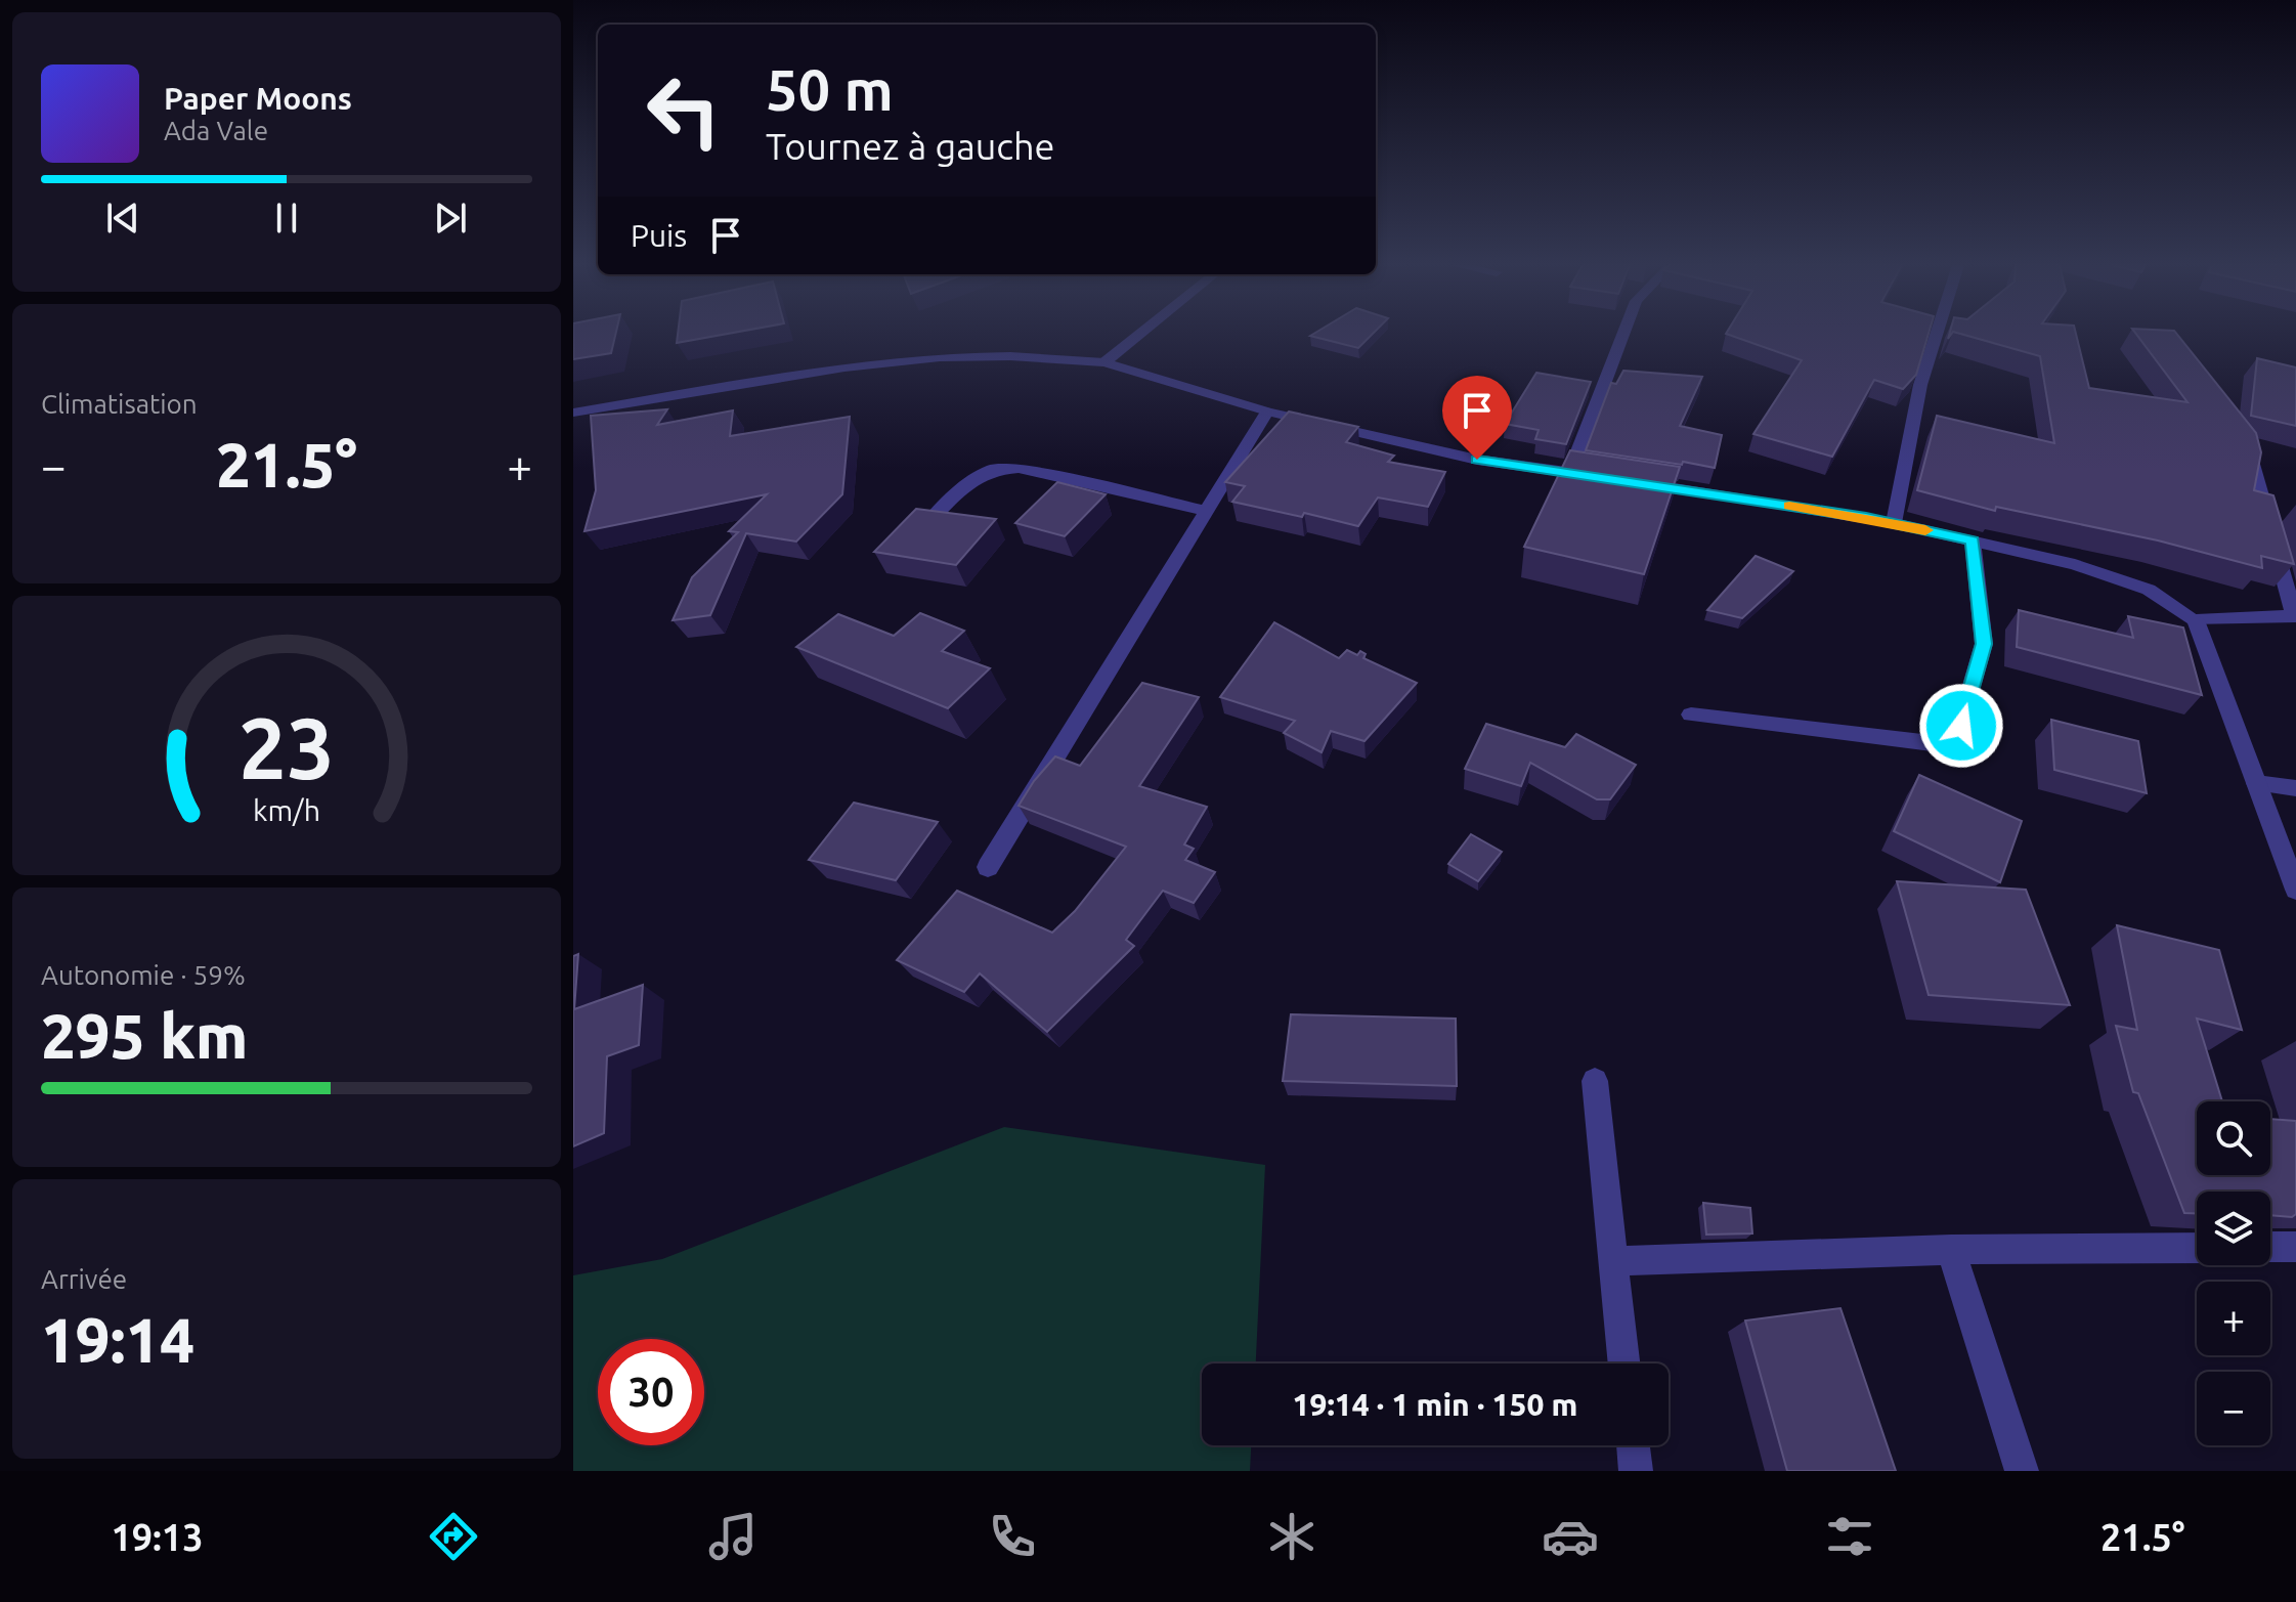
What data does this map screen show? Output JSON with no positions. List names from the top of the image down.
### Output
{
  "page": {
    "turn": ["50 m", "Tournez à gauche"],
    "song": ["Paper Moons", "Ada Vale"],
    "then": "Puis",
    "tile": [
      "Climatisation",
      ["Autonomie · 59%", "295 km"],
      ["Arrivée", "19:14"]
    ],
    "heat": ["−", "21.5°", "+"],
    "map_buttons": ["+", "−"],
    "limit": "30",
    "trip": "19:14 · 1 min · 150 m",
    "tabs": ["19:13", "21.5°"],
    "gauge": ["23", "km/h"]
  }
}
